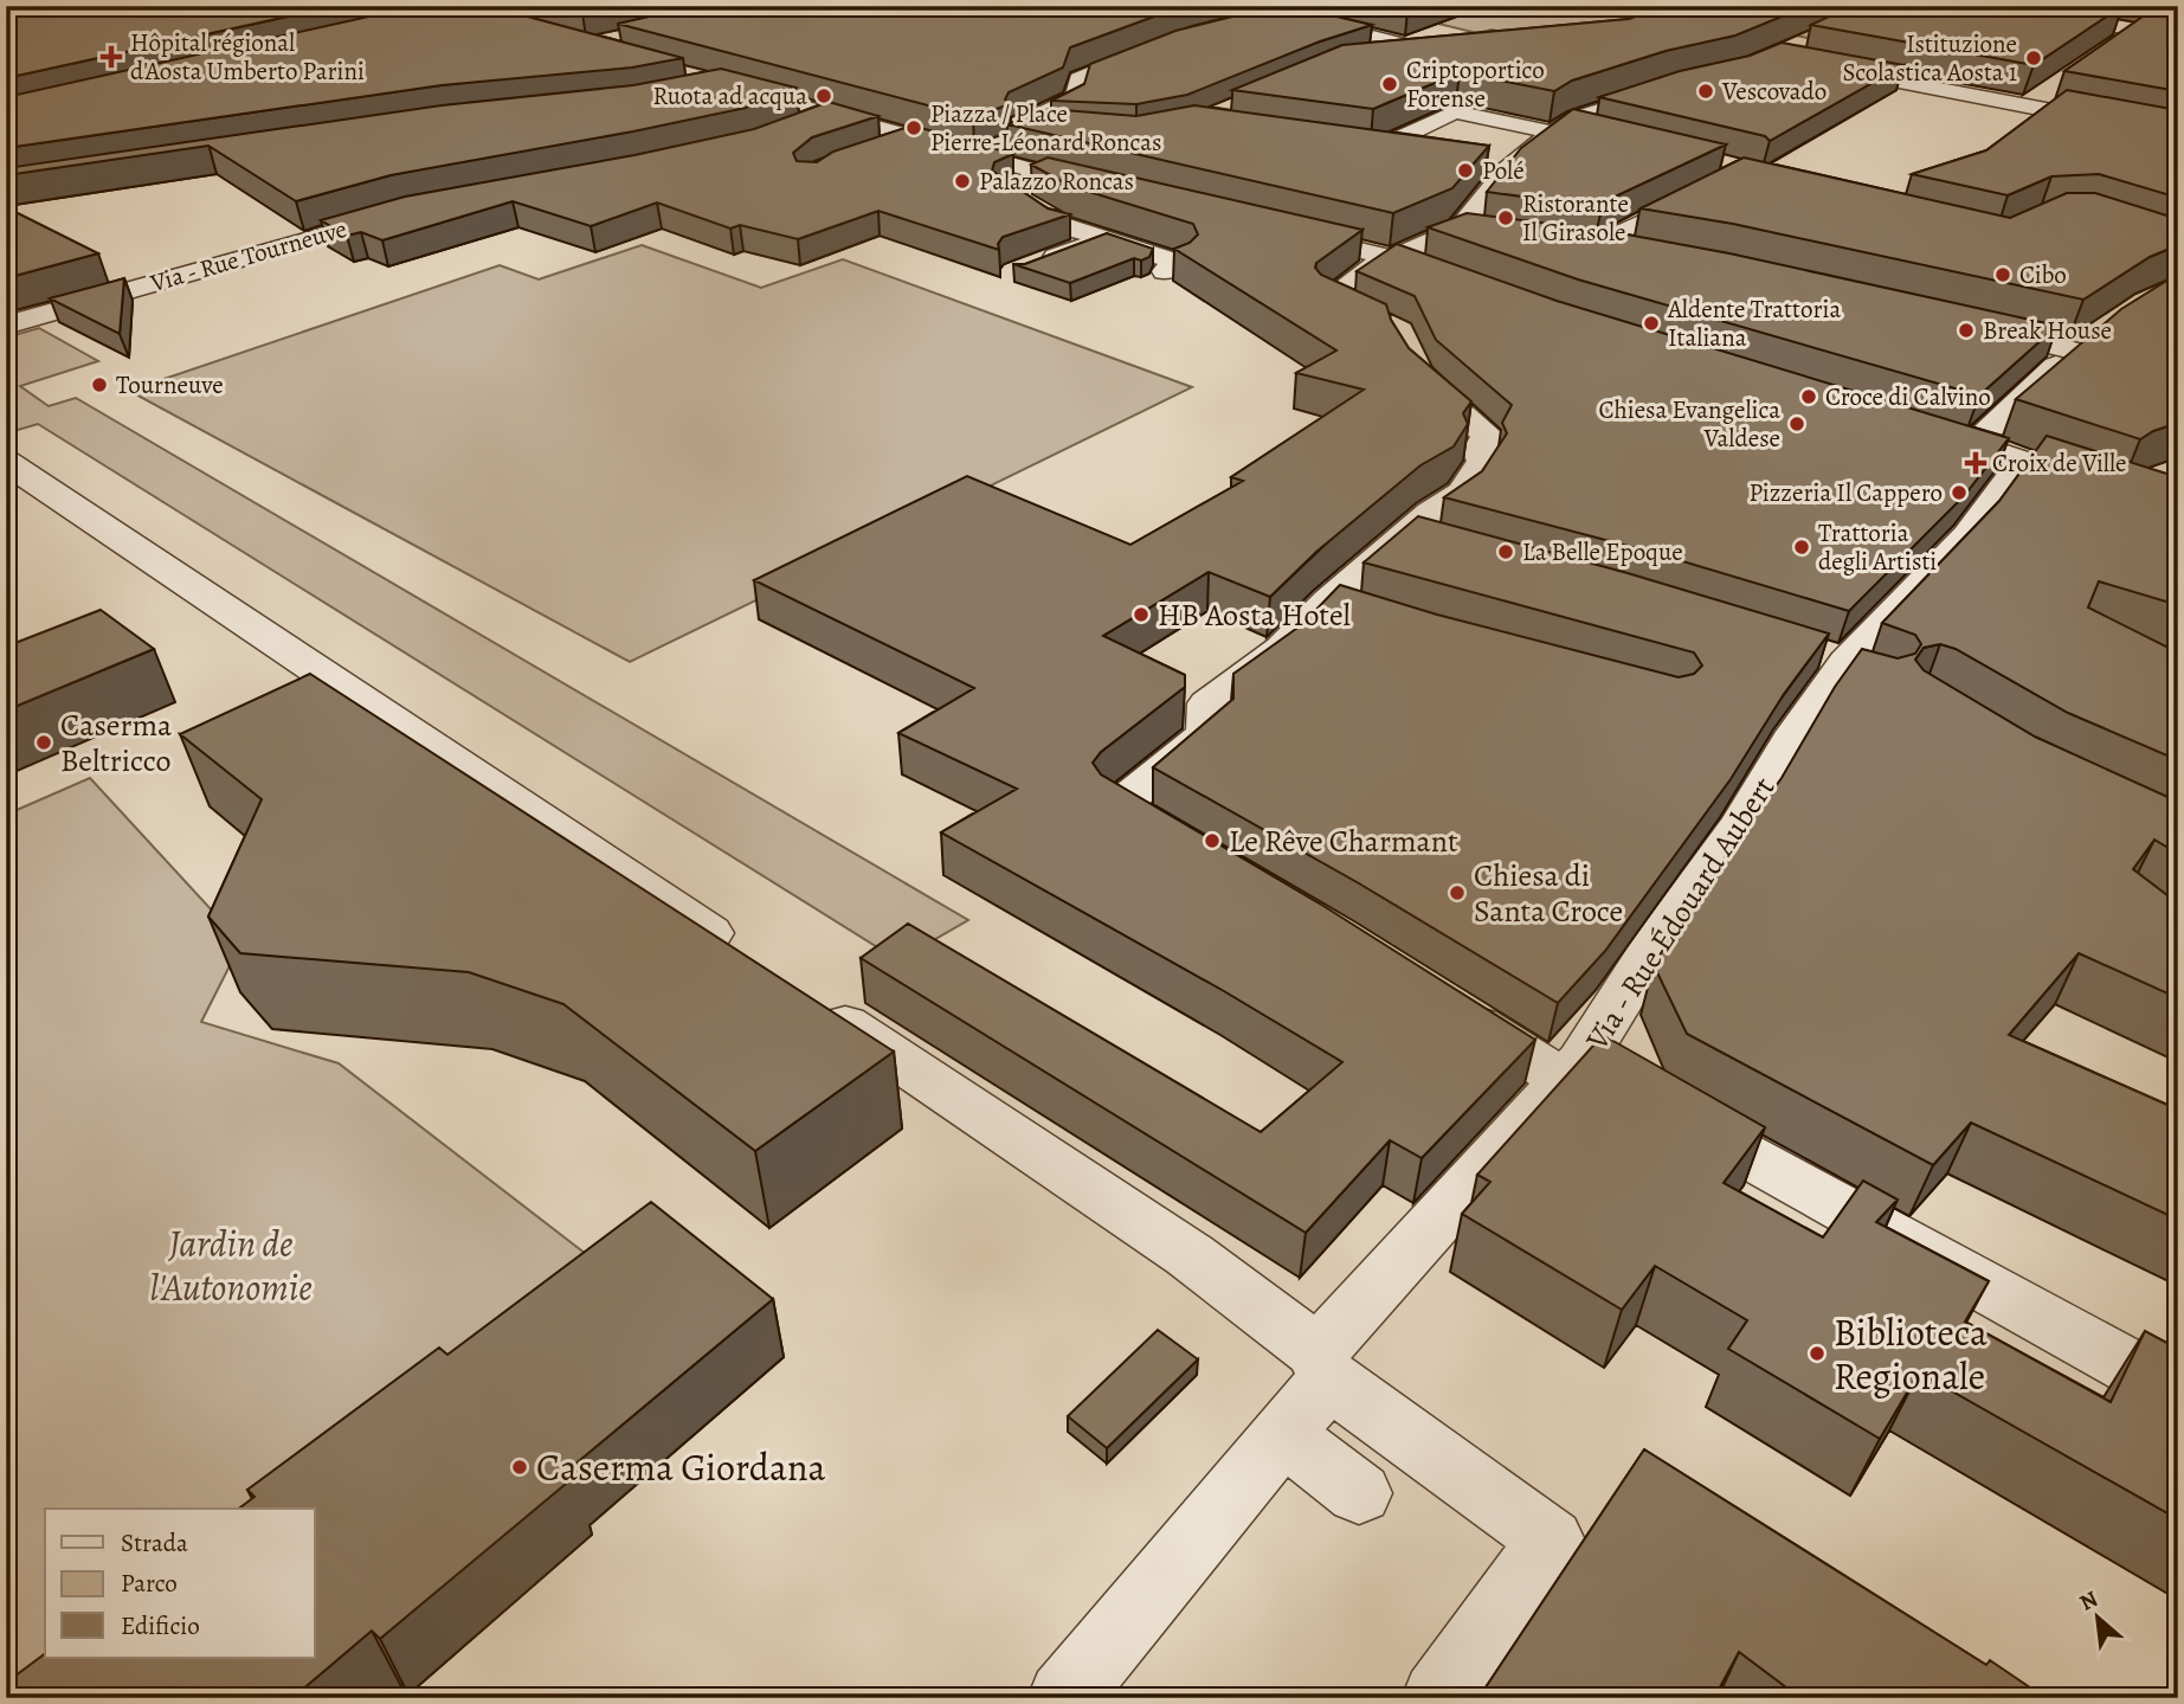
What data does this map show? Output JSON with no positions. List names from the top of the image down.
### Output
{
  "streets": {
    "street": ["Via - Rue Tourneuve", "Via - Rue Édouard Aubert"]
  },
  "parks": ["Jardin de l'Autonomie"],
  "places": {
    "health": ["Hôpital régional d'Aosta Umberto Parini", "Croix de Ville"],
    "other": [
      "Istituzione Scolastica Aosta 1",
      "Criptoportico Forense",
      "Vescovado",
      "Ruota ad acqua",
      "Piazza / Place Pierre-Léonard Roncas",
      "Polé",
      "Palazzo Roncas",
      "Ristorante Il Girasole",
      "Cibo",
      "Aldente Trattoria Italiana",
      "Break House",
      "Tourneuve",
      "Croce di Calvino",
      "Chiesa Evangelica Valdese",
      "Pizzeria Il Cappero",
      "Trattoria degli Artisti",
      "La Belle Epoque",
      "HB Aosta Hotel",
      "Caserma Beltricco",
      "Le Rêve Charmant",
      "Chiesa di Santa Croce",
      "Biblioteca Regionale",
      "Caserma Giordana"
    ]
  },
  "legend": ["Strada", "Parco", "Edificio"],
  "north": "top left"
}
